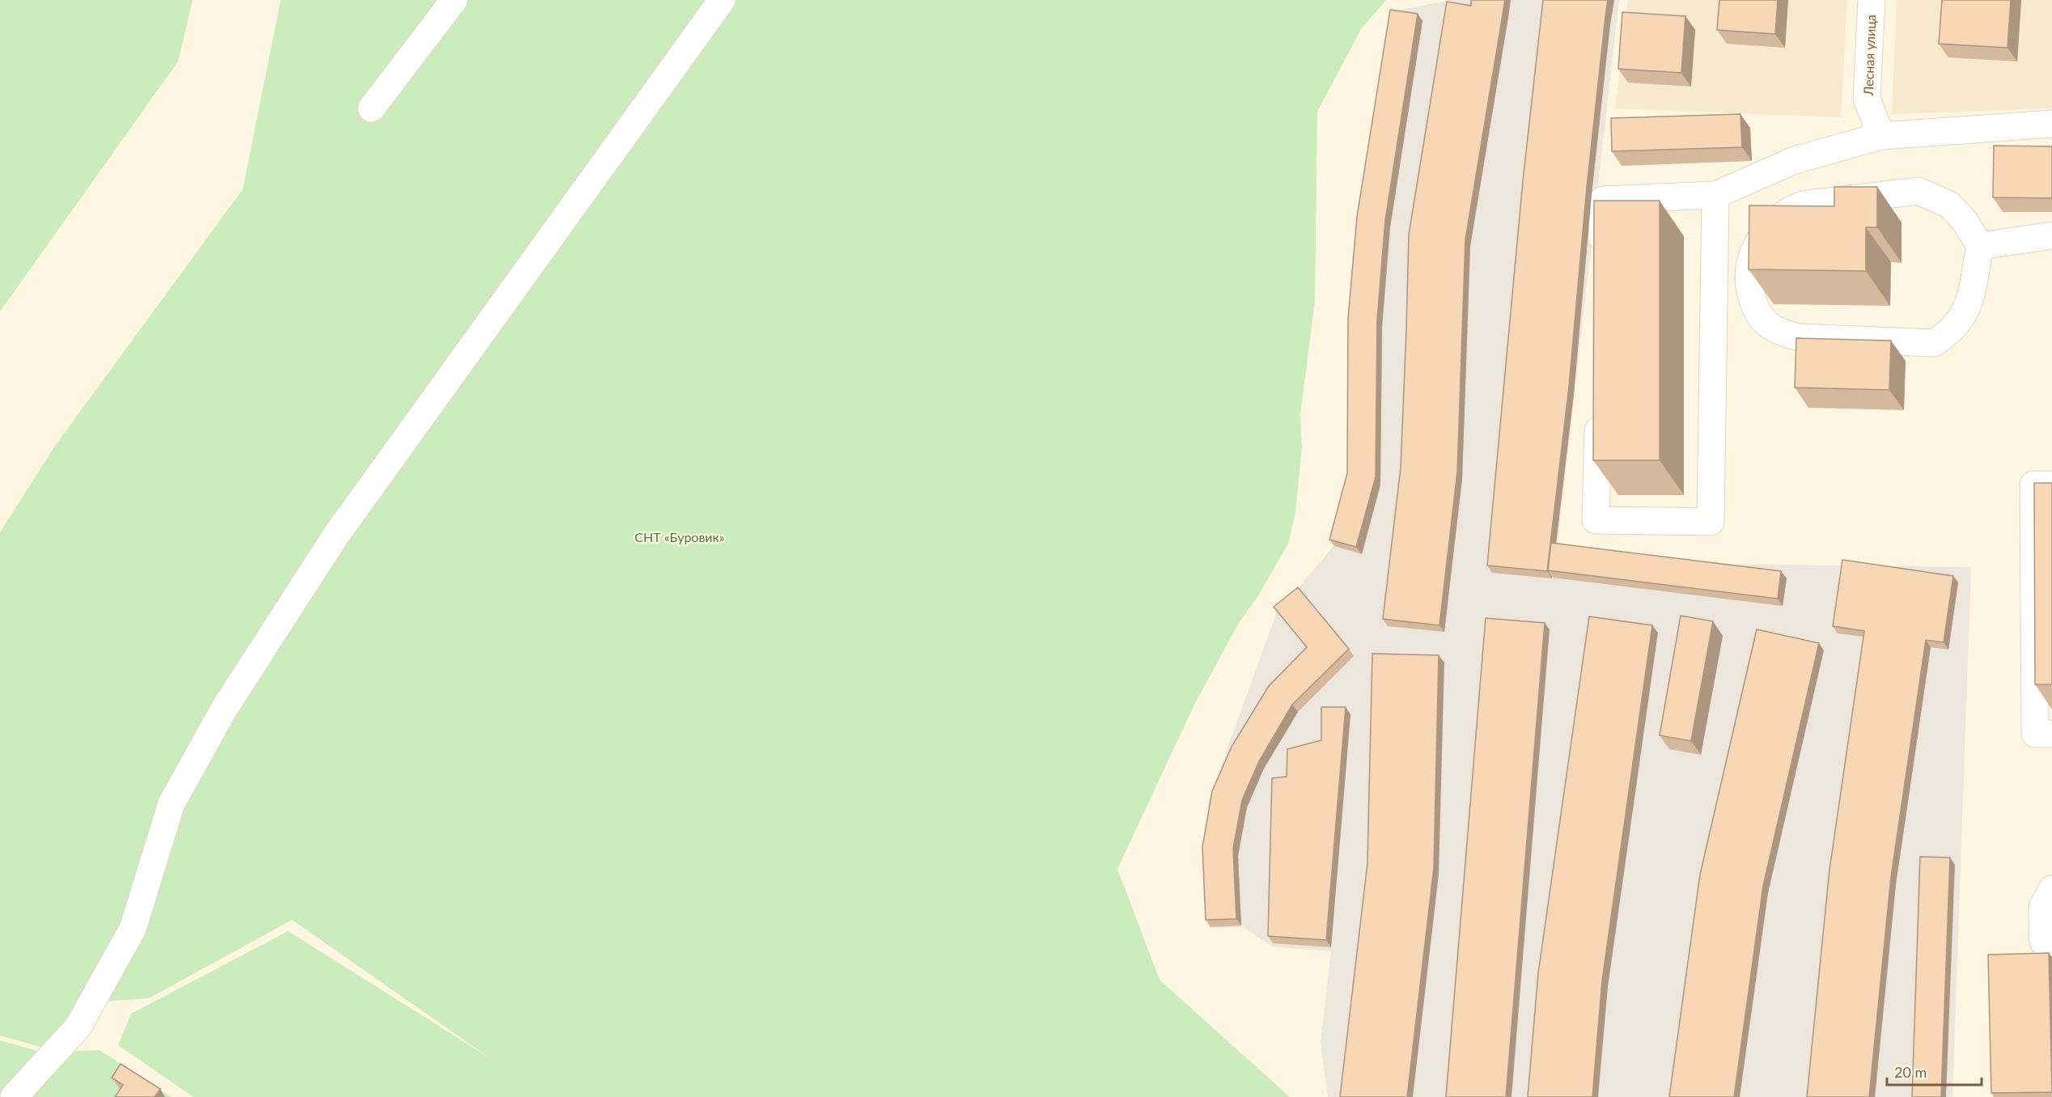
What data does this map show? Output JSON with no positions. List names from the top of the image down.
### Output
{
  "streets": {
    "street": ["Лесная улица"]
  },
  "parks": ["СНТ «Буровик»"],
  "scale_bar": "20 m"
}
